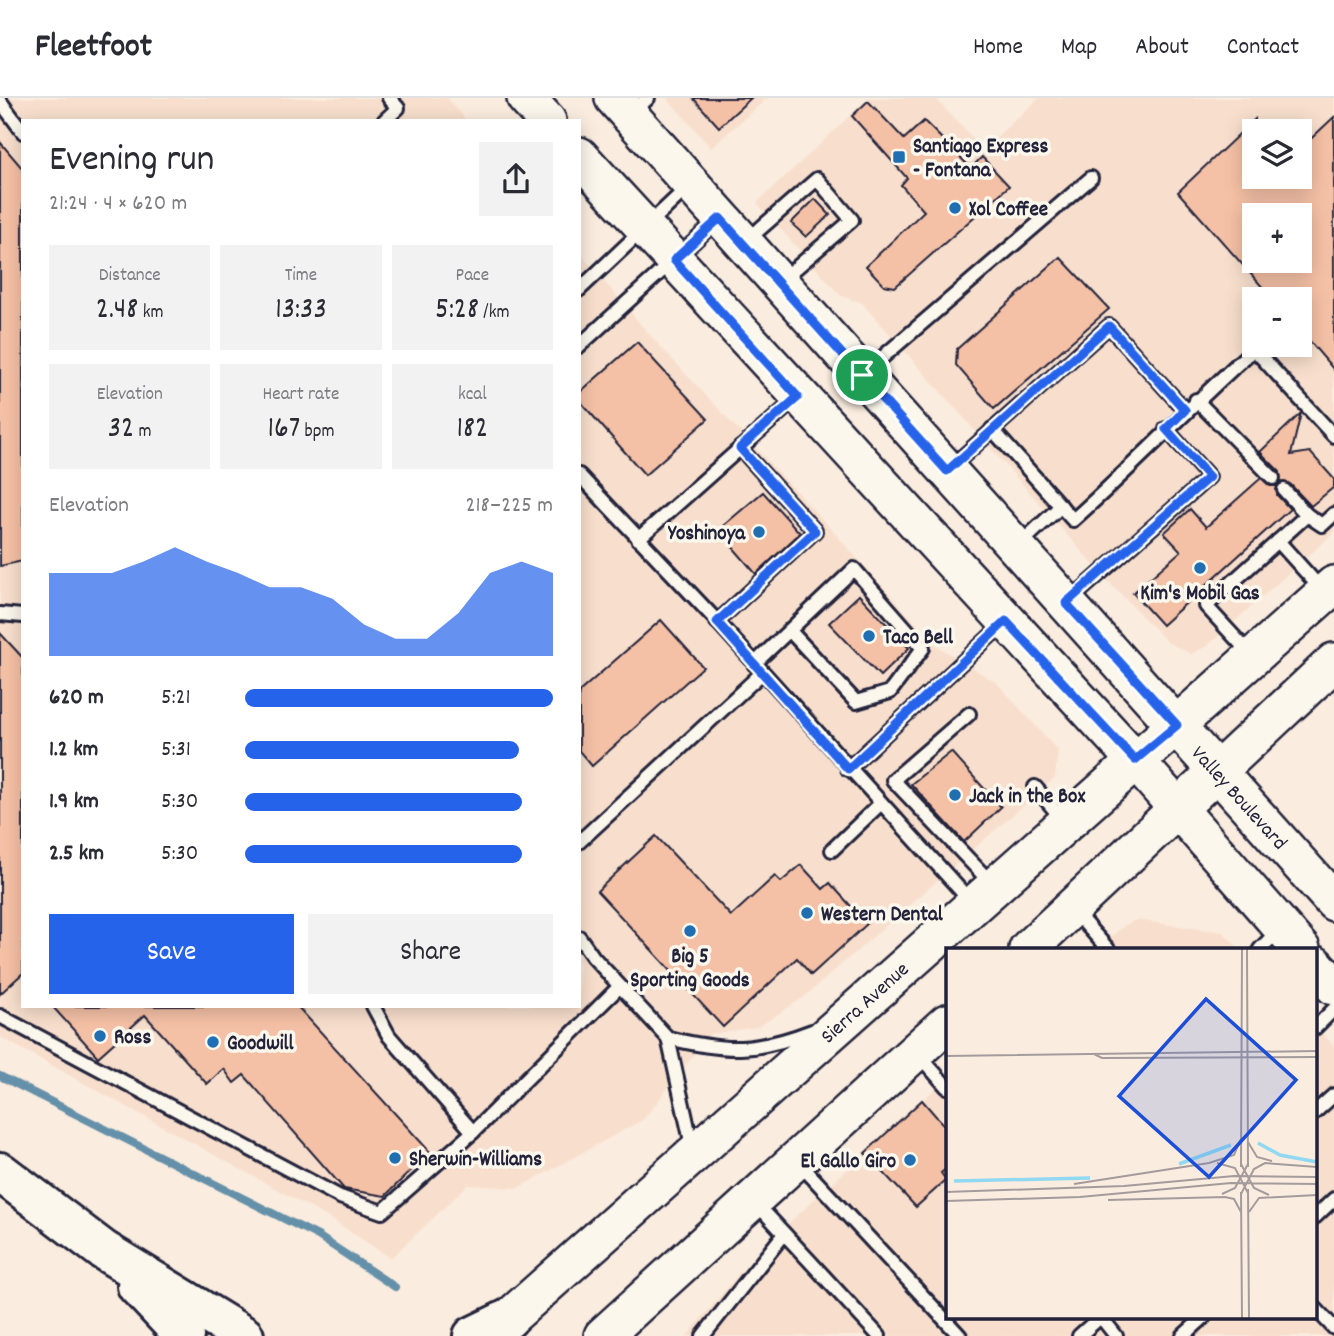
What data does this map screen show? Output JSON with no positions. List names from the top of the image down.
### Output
{
  "streets": {
    "main road": ["Valley Boulevard", "Sierra Avenue"]
  },
  "crossings": [
    ["Valley Boulevard", "Sierra Avenue"]
  ],
  "places": {
    "transit": ["Santiago Express - Fontana"],
    "other": [
      "Xol Coffee",
      "Yoshinoya",
      "Kim's Mobil Gas",
      "Taco Bell",
      "Jack in the Box",
      "Western Dental",
      "Big 5 Sporting Goods",
      "Ross",
      "Goodwill",
      "Sherwin-Williams",
      "El Gallo Giro"
    ]
  },
  "page": {
    "header": "Fleetfoot",
    "nav": [
      "Home",
      "Map",
      "About",
      "Contact"
    ],
    "map_buttons": ["+", "−"],
    "heading": ["Evening run", "21:24 · 4 × 620 m"],
    "stats": [
      ["Distance", "2.48 km"],
      ["Time", "13:33"],
      ["Pace", "5:28 /km"],
      ["Elevation", "32 m"],
      ["Heart rate", "167 bpm"],
      ["kcal", "182"]
    ],
    "chart": ["Elevation", "218–225 m"],
    "list": [
      {
        "name": "620 m",
        "note": "5:21"
      },
      {
        "name": "1.2 km",
        "note": "5:31"
      },
      {
        "name": "1.9 km",
        "note": "5:30"
      },
      {
        "name": "2.5 km",
        "note": "5:30"
      }
    ],
    "buttons": ["Save", "Share"]
  }
}
